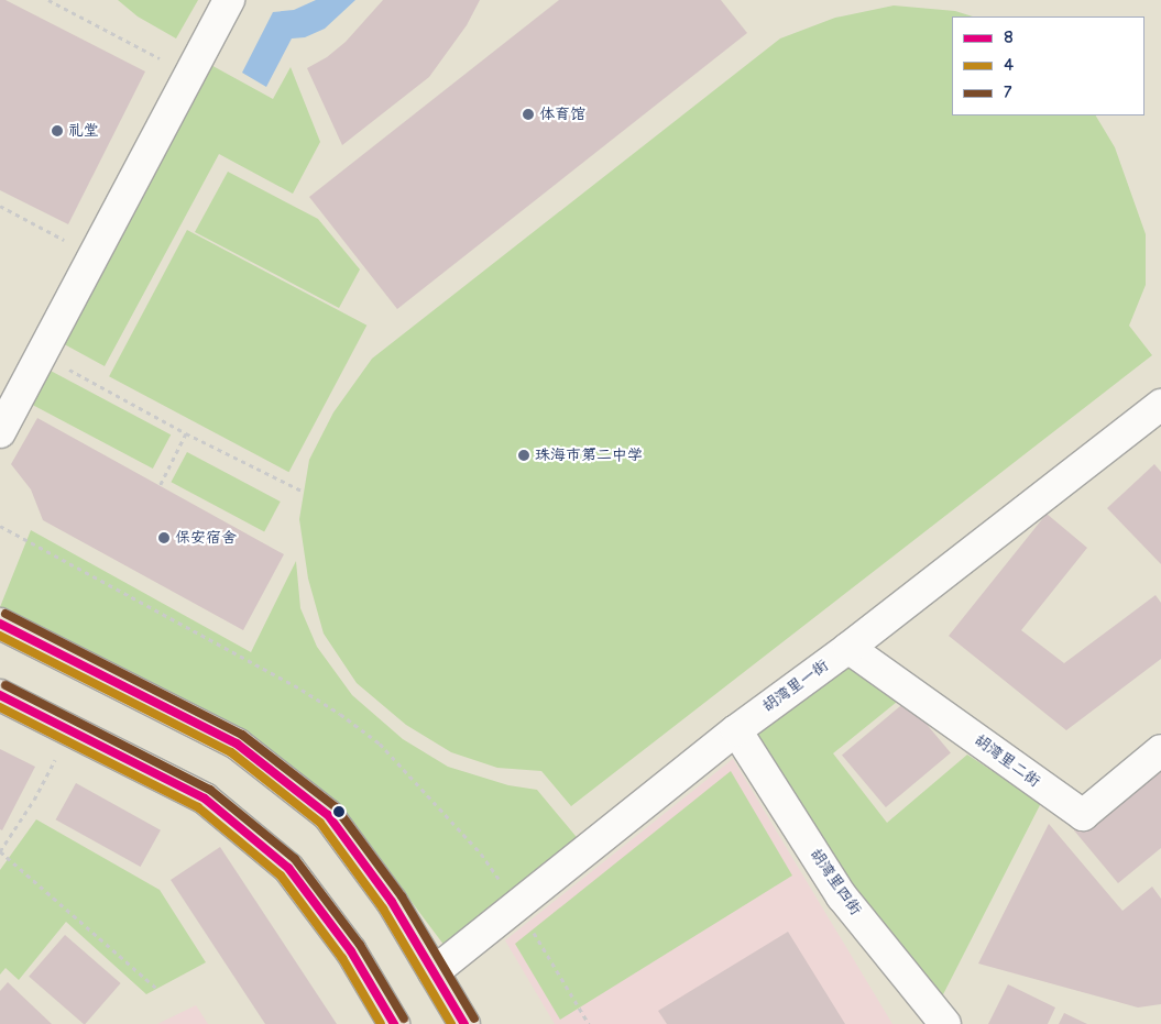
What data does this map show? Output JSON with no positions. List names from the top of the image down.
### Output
{
  "streets": {
    "lane": ["胡湾里一街", "胡湾里二街", "胡湾里四街"]
  },
  "crossings": [
    ["胡湾里一街", "胡湾里二街"],
    ["胡湾里一街", "胡湾里四街"]
  ],
  "places": [
    "体育馆",
    "礼堂",
    "珠海市第二中学",
    "保安宿舍"
  ],
  "lines": ["transit line 7", "transit line 8", "transit line 4"],
  "legend": ["8", "4", "7"]
}
